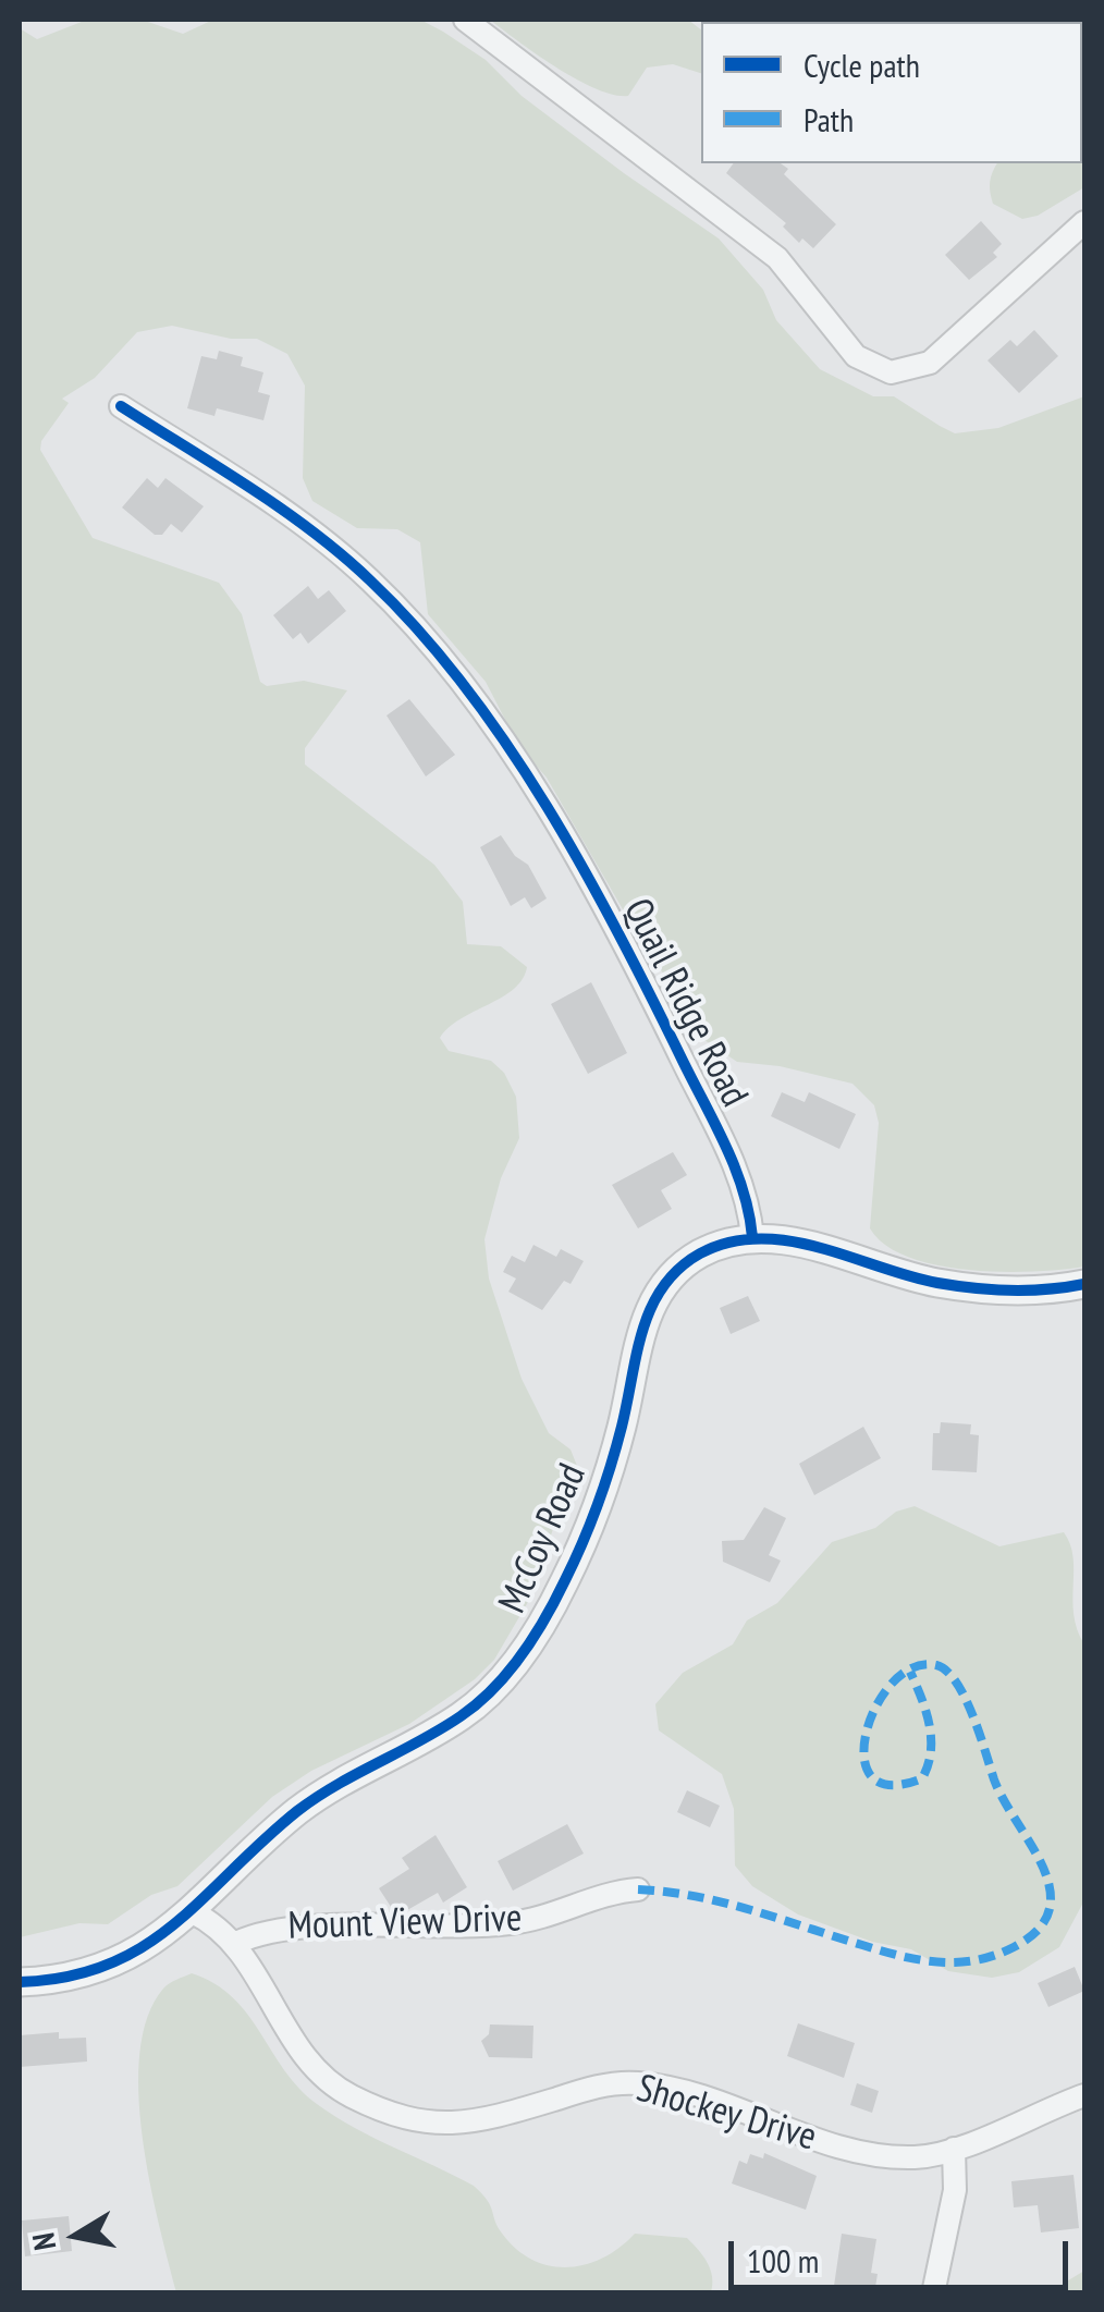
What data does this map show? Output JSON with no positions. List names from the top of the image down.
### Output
{
  "streets": {
    "street": [
      "Quail Ridge Road",
      "McCoy Road",
      "Mount View Drive",
      "Shockey Drive"
    ]
  },
  "crossings": [
    ["Quail Ridge Road", "McCoy Road"],
    ["McCoy Road", "Shockey Drive"],
    ["Mount View Drive", "Shockey Drive"]
  ],
  "legend": ["Cycle path", "Path"],
  "scale_bar": "100 m",
  "north": "left"
}
